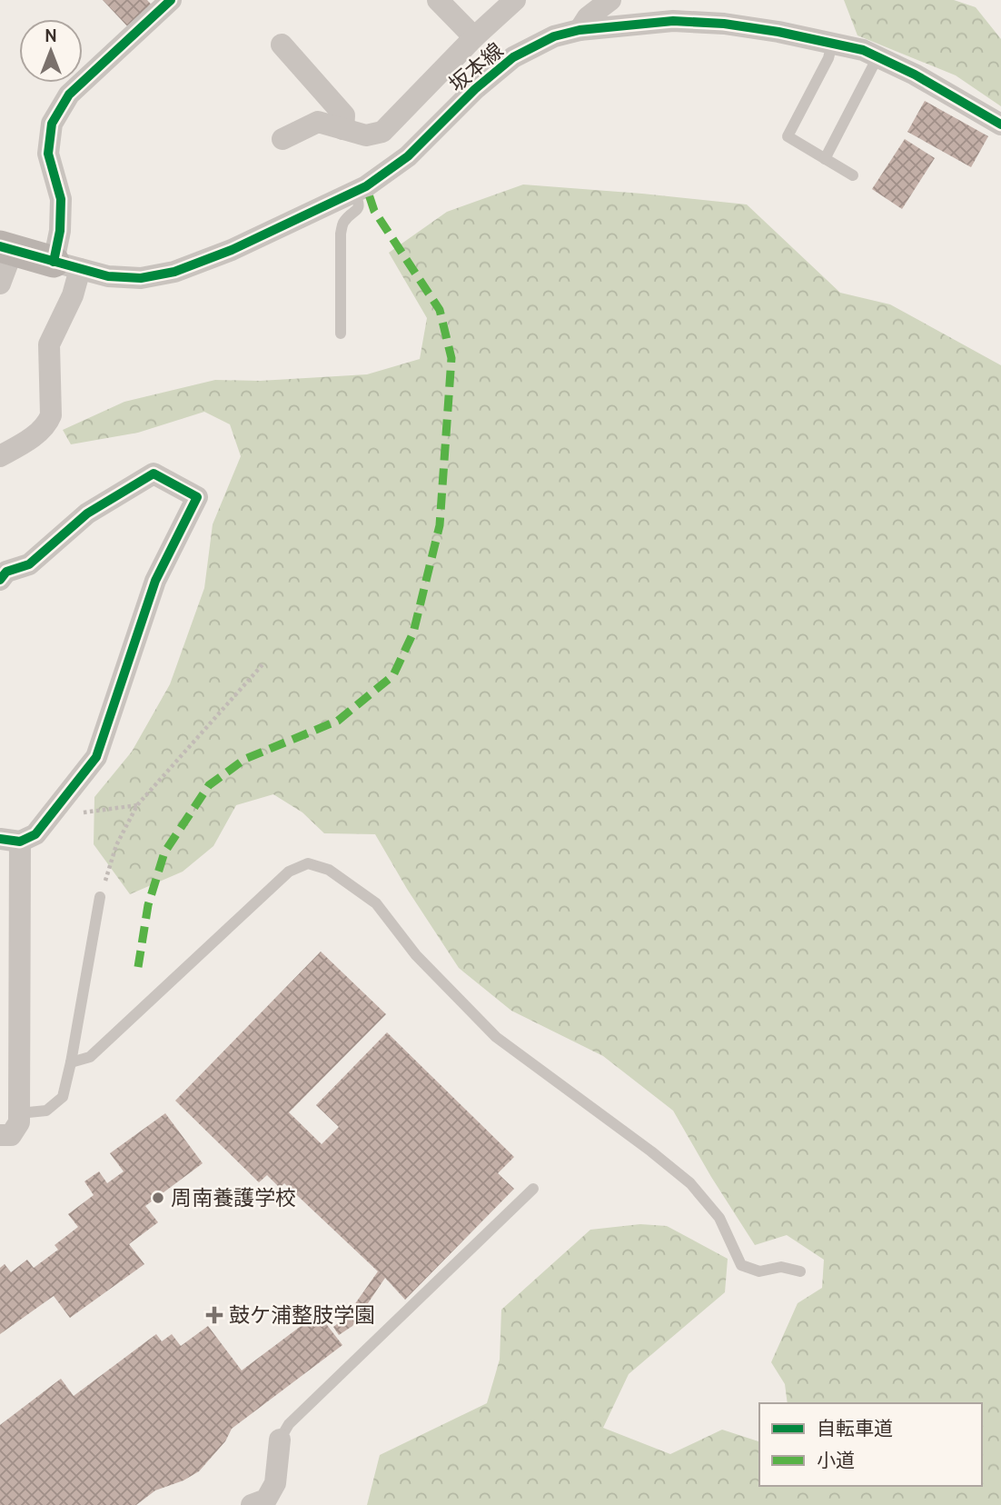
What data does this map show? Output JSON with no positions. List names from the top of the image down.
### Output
{
  "streets": {
    "street": ["坂本線"]
  },
  "places": {
    "other": ["周南養護学校"],
    "health": ["鼓ケ浦整肢学園"]
  },
  "legend": ["自転車道", "小道"],
  "north": "top"
}
